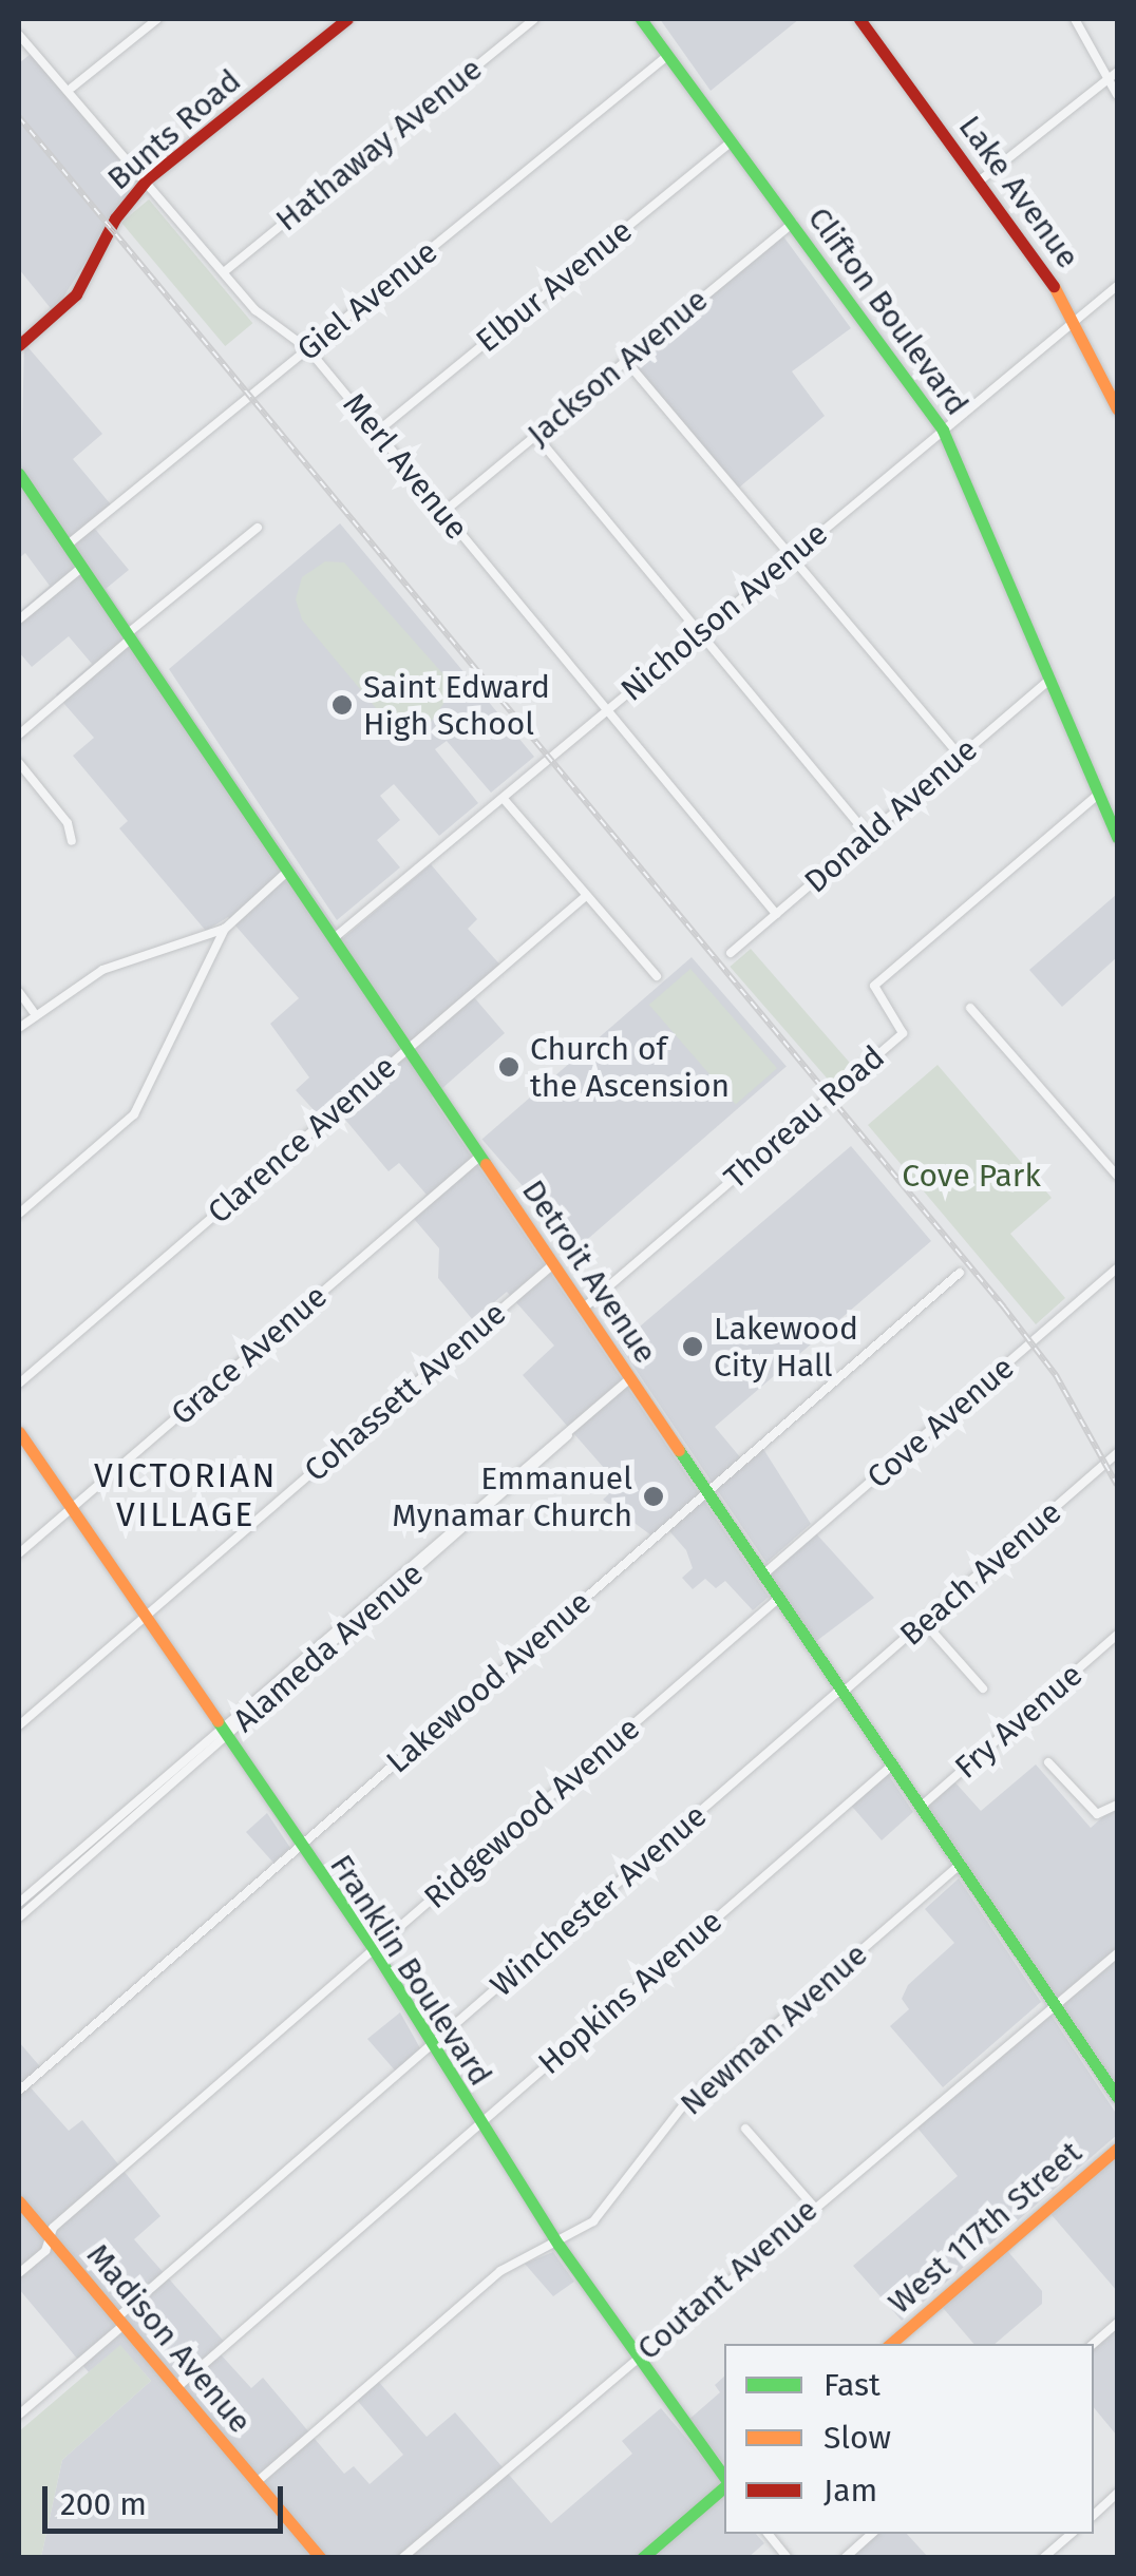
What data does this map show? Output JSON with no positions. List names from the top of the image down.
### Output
{
  "streets": {
    "main road": [
      "Bunts Road",
      "Lake Avenue",
      "Clifton Boulevard",
      "Detroit Avenue",
      "Franklin Boulevard",
      "West 117th Street",
      "Madison Avenue"
    ],
    "street": [
      "Hathaway Avenue",
      "Elbur Avenue",
      "Giel Avenue",
      "Jackson Avenue",
      "Merl Avenue",
      "Nicholson Avenue",
      "Donald Avenue",
      "Thoreau Road",
      "Clarence Avenue",
      "Grace Avenue",
      "Cohassett Avenue",
      "Cove Avenue",
      "Beach Avenue",
      "Alameda Avenue",
      "Lakewood Avenue",
      "Fry Avenue",
      "Ridgewood Avenue",
      "Winchester Avenue",
      "Hopkins Avenue",
      "Newman Avenue",
      "Coutant Avenue"
    ]
  },
  "crossings": [
    ["Bunts Road", "Merl Avenue"],
    ["Hathaway Avenue", "Merl Avenue"],
    ["Lake Avenue", "Nicholson Avenue"],
    ["Elbur Avenue", "Clifton Boulevard"],
    ["Elbur Avenue", "Merl Avenue"],
    ["Giel Avenue", "Clifton Boulevard"],
    ["Giel Avenue", "Merl Avenue"],
    ["Giel Avenue", "Detroit Avenue"],
    ["Clifton Boulevard", "Jackson Avenue"],
    ["Clifton Boulevard", "Nicholson Avenue"],
    ["Clifton Boulevard", "Donald Avenue"],
    ["Clifton Boulevard", "Thoreau Road"],
    ["Jackson Avenue", "Merl Avenue"],
    ["Merl Avenue", "Nicholson Avenue"],
    ["Merl Avenue", "Donald Avenue"],
    ["Nicholson Avenue", "Detroit Avenue"],
    ["Thoreau Road", "Detroit Avenue"],
    ["Clarence Avenue", "Detroit Avenue"],
    ["Detroit Avenue", "Grace Avenue"],
    ["Detroit Avenue", "Cohassett Avenue"],
    ["Detroit Avenue", "Cove Avenue"],
    ["Detroit Avenue", "Beach Avenue"],
    ["Detroit Avenue", "Alameda Avenue"],
    ["Detroit Avenue", "Lakewood Avenue"],
    ["Detroit Avenue", "Fry Avenue"],
    ["Detroit Avenue", "Ridgewood Avenue"],
    ["Detroit Avenue", "Winchester Avenue"],
    ["Detroit Avenue", "Hopkins Avenue"],
    ["Detroit Avenue", "Newman Avenue"],
    ["Detroit Avenue", "Coutant Avenue"],
    ["Grace Avenue", "Franklin Boulevard"],
    ["Cohassett Avenue", "Franklin Boulevard"],
    ["Beach Avenue", "Winchester Avenue"],
    ["Alameda Avenue", "Franklin Boulevard"],
    ["Lakewood Avenue", "Franklin Boulevard"],
    ["Ridgewood Avenue", "Franklin Boulevard"],
    ["Ridgewood Avenue", "Madison Avenue"],
    ["Winchester Avenue", "Franklin Boulevard"],
    ["Winchester Avenue", "Madison Avenue"],
    ["Franklin Boulevard", "Hopkins Avenue"],
    ["Franklin Boulevard", "Newman Avenue"],
    ["Franklin Boulevard", "Coutant Avenue"],
    ["Hopkins Avenue", "Madison Avenue"],
    ["Newman Avenue", "Madison Avenue"]
  ],
  "districts": ["VICTORIAN VILLAGE"],
  "parks": ["Cove Park"],
  "places": [
    "Saint Edward High School",
    "Church of the Ascension",
    "Lakewood City Hall",
    "Emmanuel Mynamar Church"
  ],
  "legend": ["Fast", "Slow", "Jam"],
  "scale_bar": "200 m"
}
